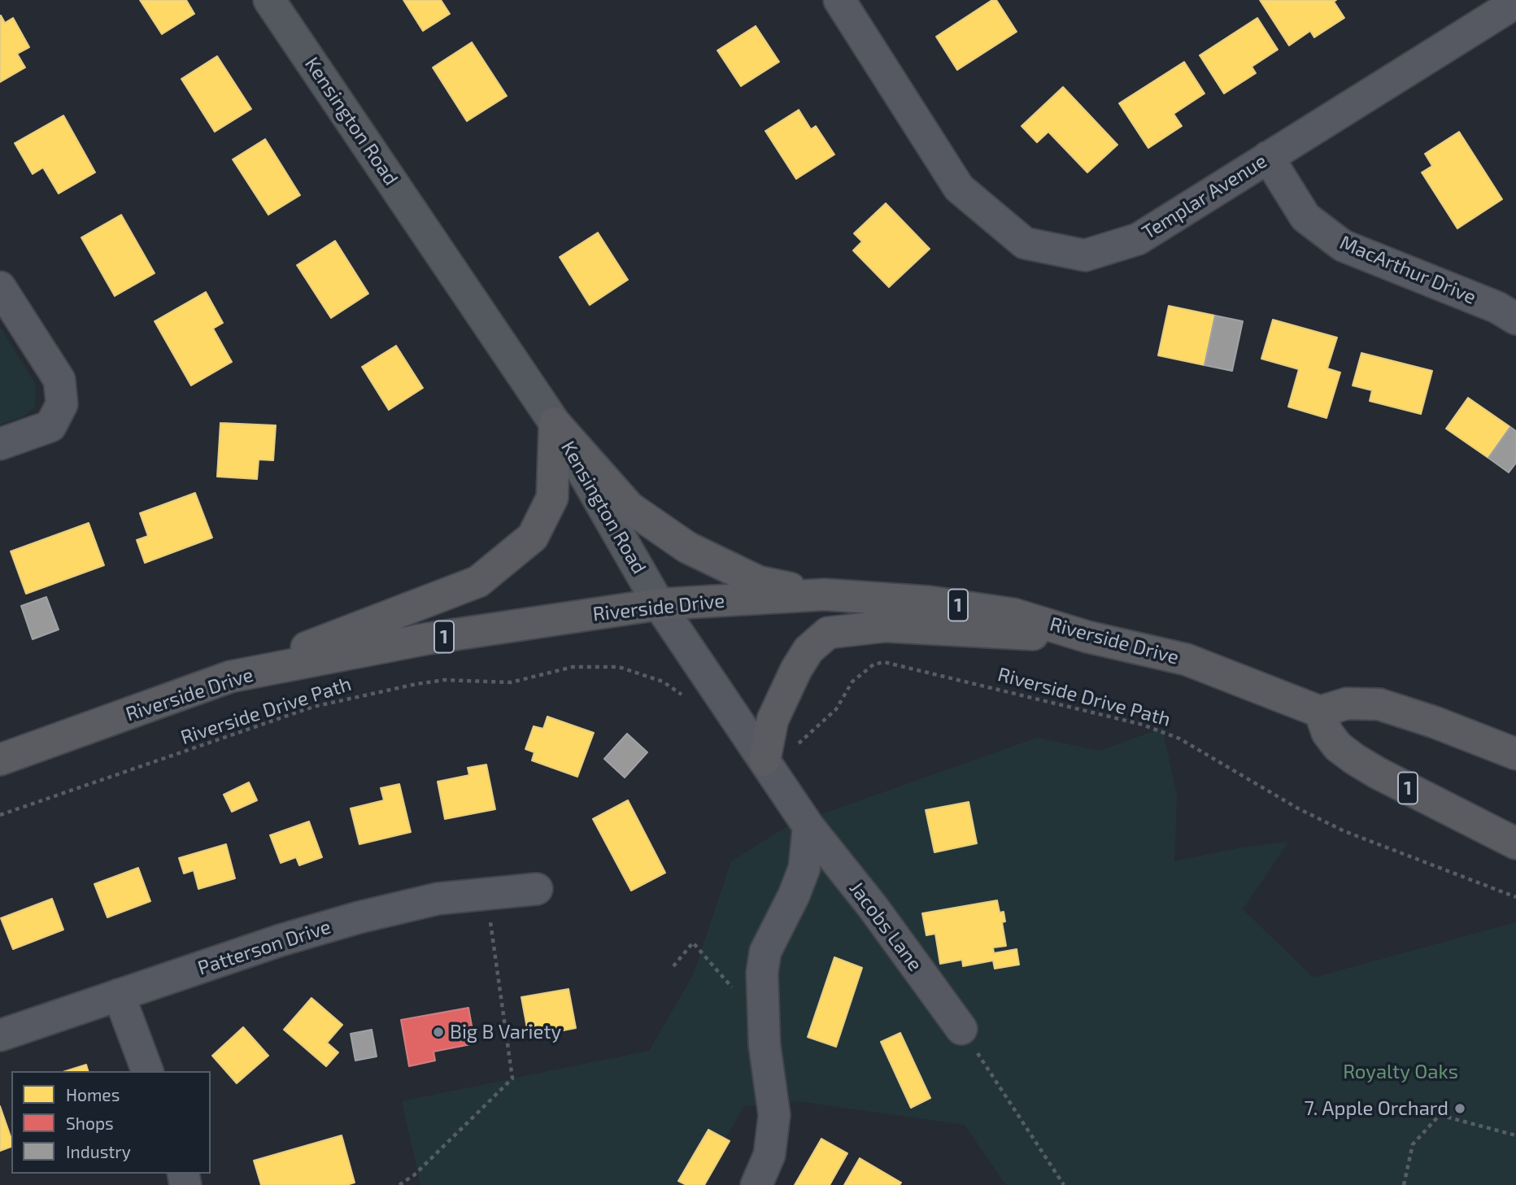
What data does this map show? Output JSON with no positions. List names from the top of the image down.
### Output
{
  "streets": {
    "highway": ["1", "Riverside Drive"],
    "street": [
      "Kensington Road",
      "Templar Avenue",
      "MacArthur Drive",
      "Jacobs Lane",
      "Patterson Drive"
    ],
    "path": ["Riverside Drive Path"]
  },
  "crossings": [
    ["Kensington Road", "Riverside Drive"],
    ["Kensington Road", "Riverside Drive Path"],
    ["Kensington Road", "Jacobs Lane"],
    ["Templar Avenue", "MacArthur Drive"],
    ["1", "Riverside Drive"]
  ],
  "parks": ["Royalty Oaks"],
  "places": ["Big B Variety", "7. Apple Orchard"],
  "legend": ["Homes", "Shops", "Industry"]
}
